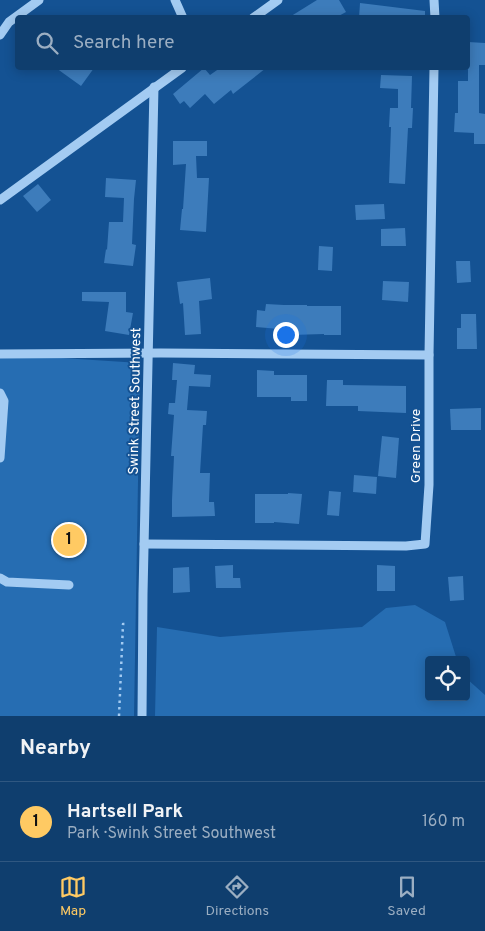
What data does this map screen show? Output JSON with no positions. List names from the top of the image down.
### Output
{
  "streets": {
    "street": ["Swink Street Southwest", "Green Drive"]
  },
  "crossings": [
    ["Swink Street Southwest", "Green Drive"]
  ],
  "page": {
    "search": "Search here",
    "pins": "1",
    "heading": "Nearby",
    "list": [
      {
        "mark": "1",
        "name": "Hartsell Park",
        "note": "Park · Swink Street Southwest",
        "value": "160 m"
      }
    ],
    "nav": ["Map", "Directions", "Saved"]
  }
}
